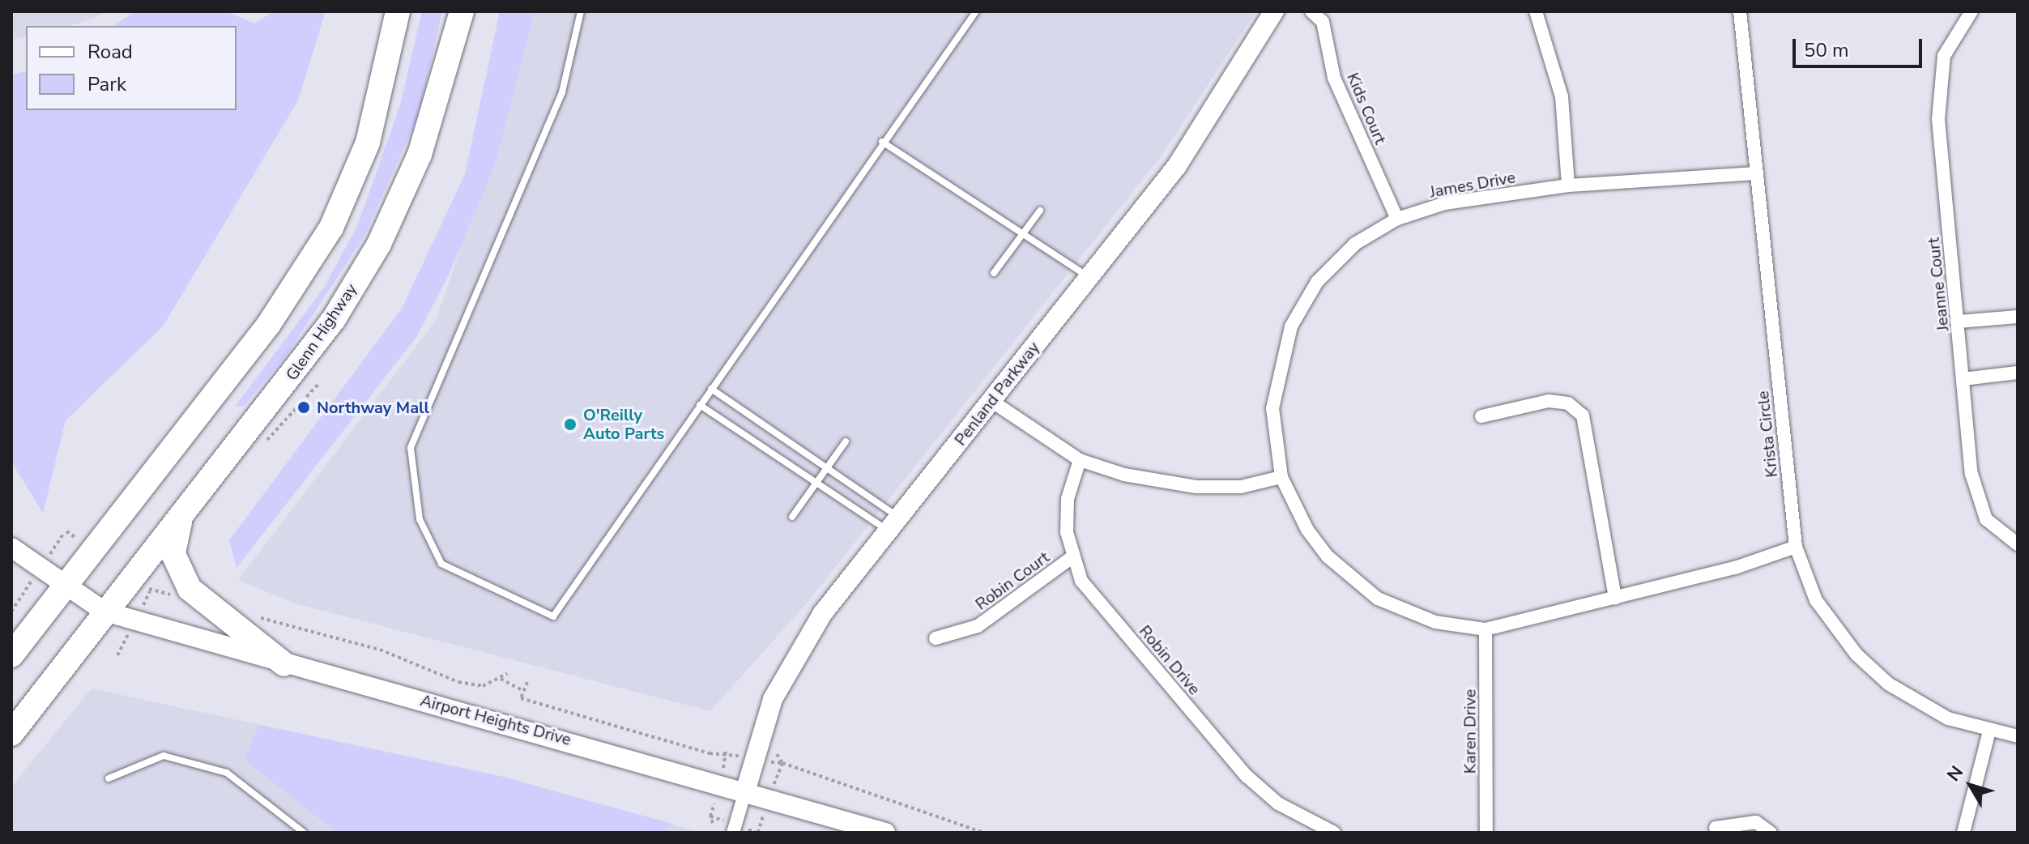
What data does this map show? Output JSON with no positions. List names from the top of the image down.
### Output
{
  "streets": {
    "highway": ["Glenn Highway"],
    "street": [
      "Kids Court",
      "James Drive",
      "Jeanne Court",
      "Penland Parkway",
      "Krista Circle",
      "Robin Court",
      "Robin Drive",
      "Airport Heights Drive",
      "Karen Drive"
    ]
  },
  "crossings": [
    ["Kids Court", "James Drive"],
    ["James Drive", "Krista Circle"],
    ["James Drive", "Karen Drive"],
    ["Glenn Highway", "Airport Heights Drive"],
    ["Penland Parkway", "Airport Heights Drive"],
    ["Robin Court", "Robin Drive"]
  ],
  "places": ["Northway Mall", "O'Reilly Auto Parts"],
  "legend": ["Road", "Park"],
  "scale_bar": "50 m",
  "north": "top left"
}
